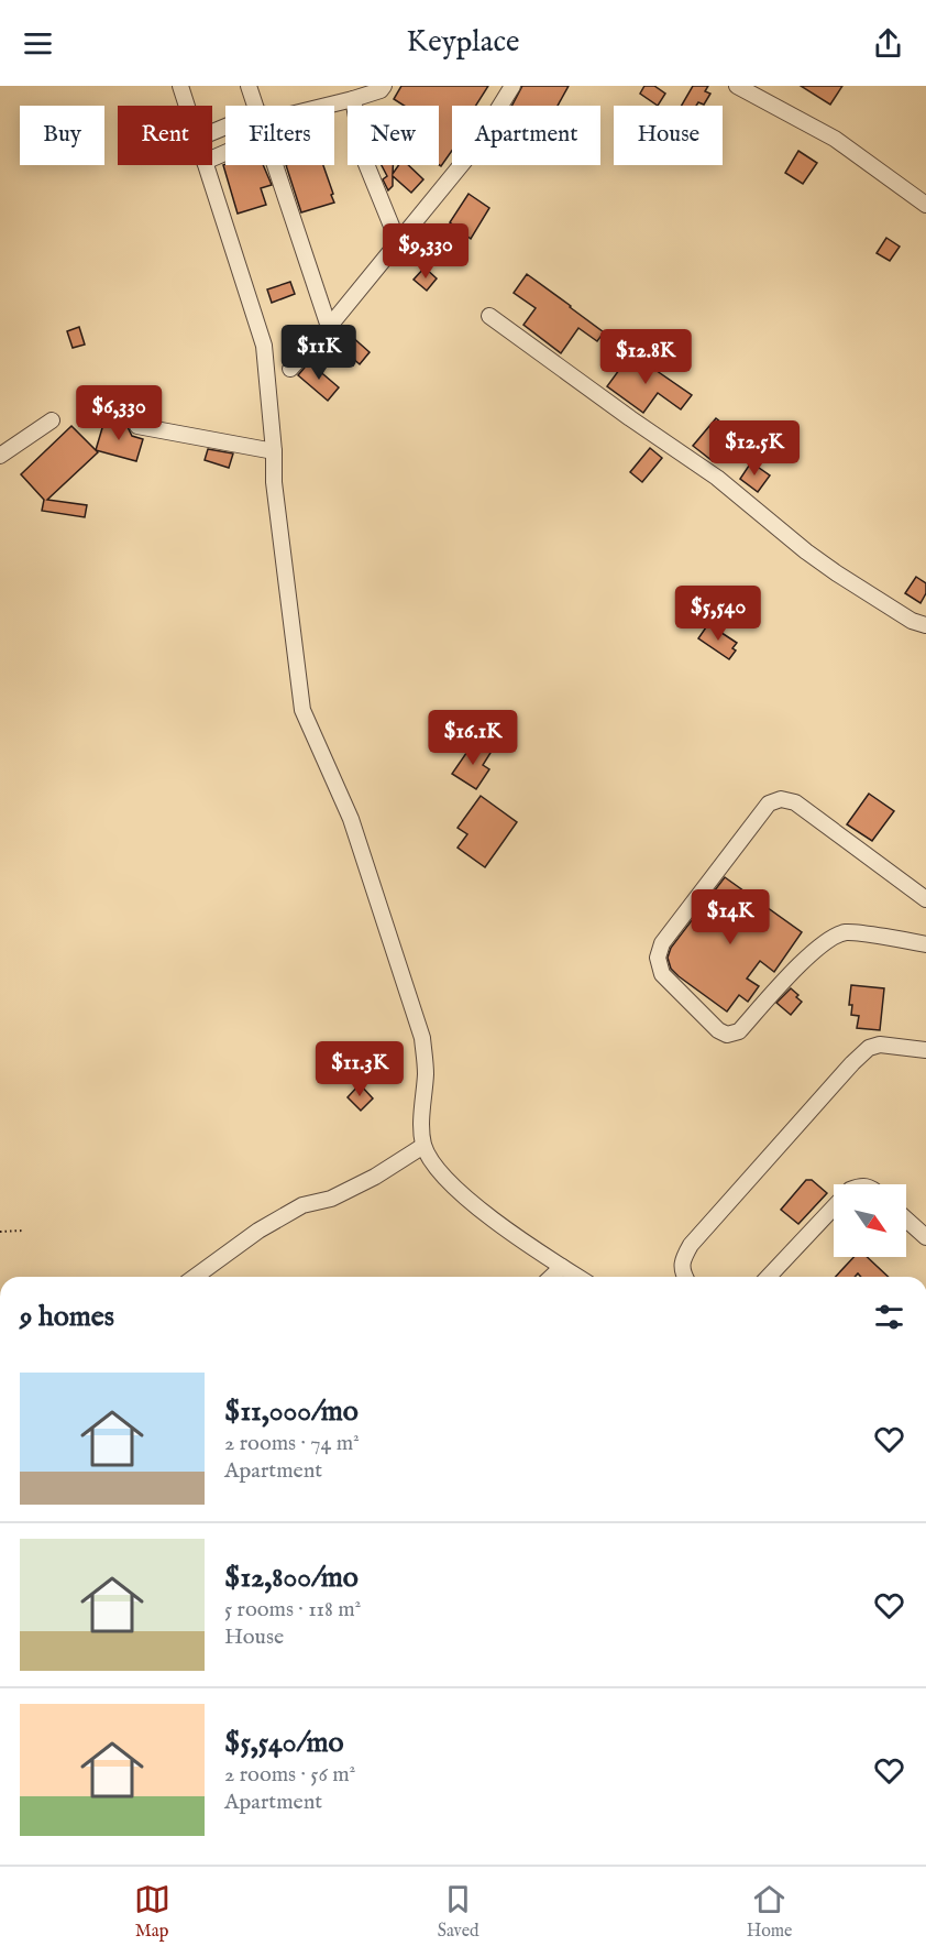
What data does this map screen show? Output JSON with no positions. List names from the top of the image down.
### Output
{
  "north": "bottom right",
  "page": {
    "header": "Keyplace",
    "chip": [
      "Buy",
      "Rent",
      "Filters",
      "New",
      "Apartment",
      "House"
    ],
    "price": [
      "$9,330",
      "$11K",
      "$12.8K",
      "$6,330",
      "$12.5K",
      "$5,540",
      "$16.1K",
      "$14K",
      "$11.3K"
    ],
    "heading": "9 homes",
    "list": [
      {
        "name": "$11,000/mo",
        "note": "2 rooms · 74 m² · Apartment"
      },
      {
        "name": "$12,800/mo",
        "note": "5 rooms · 118 m² · House"
      },
      {
        "name": "$5,540/mo",
        "note": "2 rooms · 56 m² · Apartment"
      }
    ],
    "tabs": ["Map", "Saved", "Home"]
  }
}
